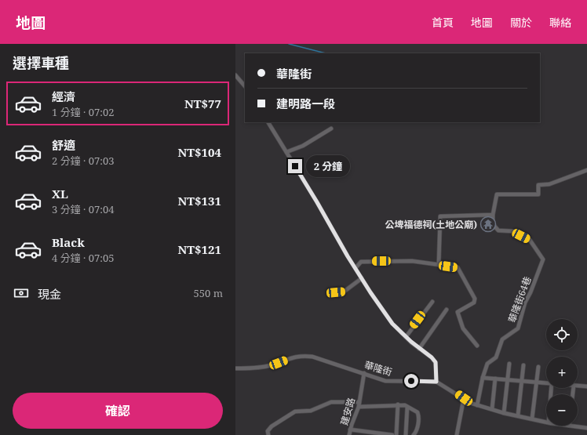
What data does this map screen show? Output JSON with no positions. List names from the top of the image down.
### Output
{
  "streets": {
    "street": ["華隆街64巷", "華隆街", "建安路"]
  },
  "crossings": [
    ["華隆街", "建安路"]
  ],
  "places": {
    "temple": ["公埤福德祠(土地公廟)"]
  },
  "page": {
    "header": "地圖",
    "nav": [
      "首頁",
      "地圖",
      "關於",
      "聯絡"
    ],
    "heading": "選擇車種",
    "banner": ["華隆街", "建明路一段"],
    "list": [
      {
        "name": "經濟",
        "note": "1 分鐘 · 07:02",
        "value": "NT$77"
      },
      {
        "name": "舒適",
        "note": "2 分鐘 · 07:03",
        "value": "NT$104"
      },
      {
        "name": "XL",
        "note": "3 分鐘 · 07:04",
        "value": "NT$131"
      },
      {
        "name": "Black",
        "note": "4 分鐘 · 07:05",
        "value": "NT$121"
      }
    ],
    "bubble": "2 分鐘",
    "pay": ["現金", "550 m"],
    "map_buttons": ["+", "−"],
    "buttons": "確認"
  }
}
